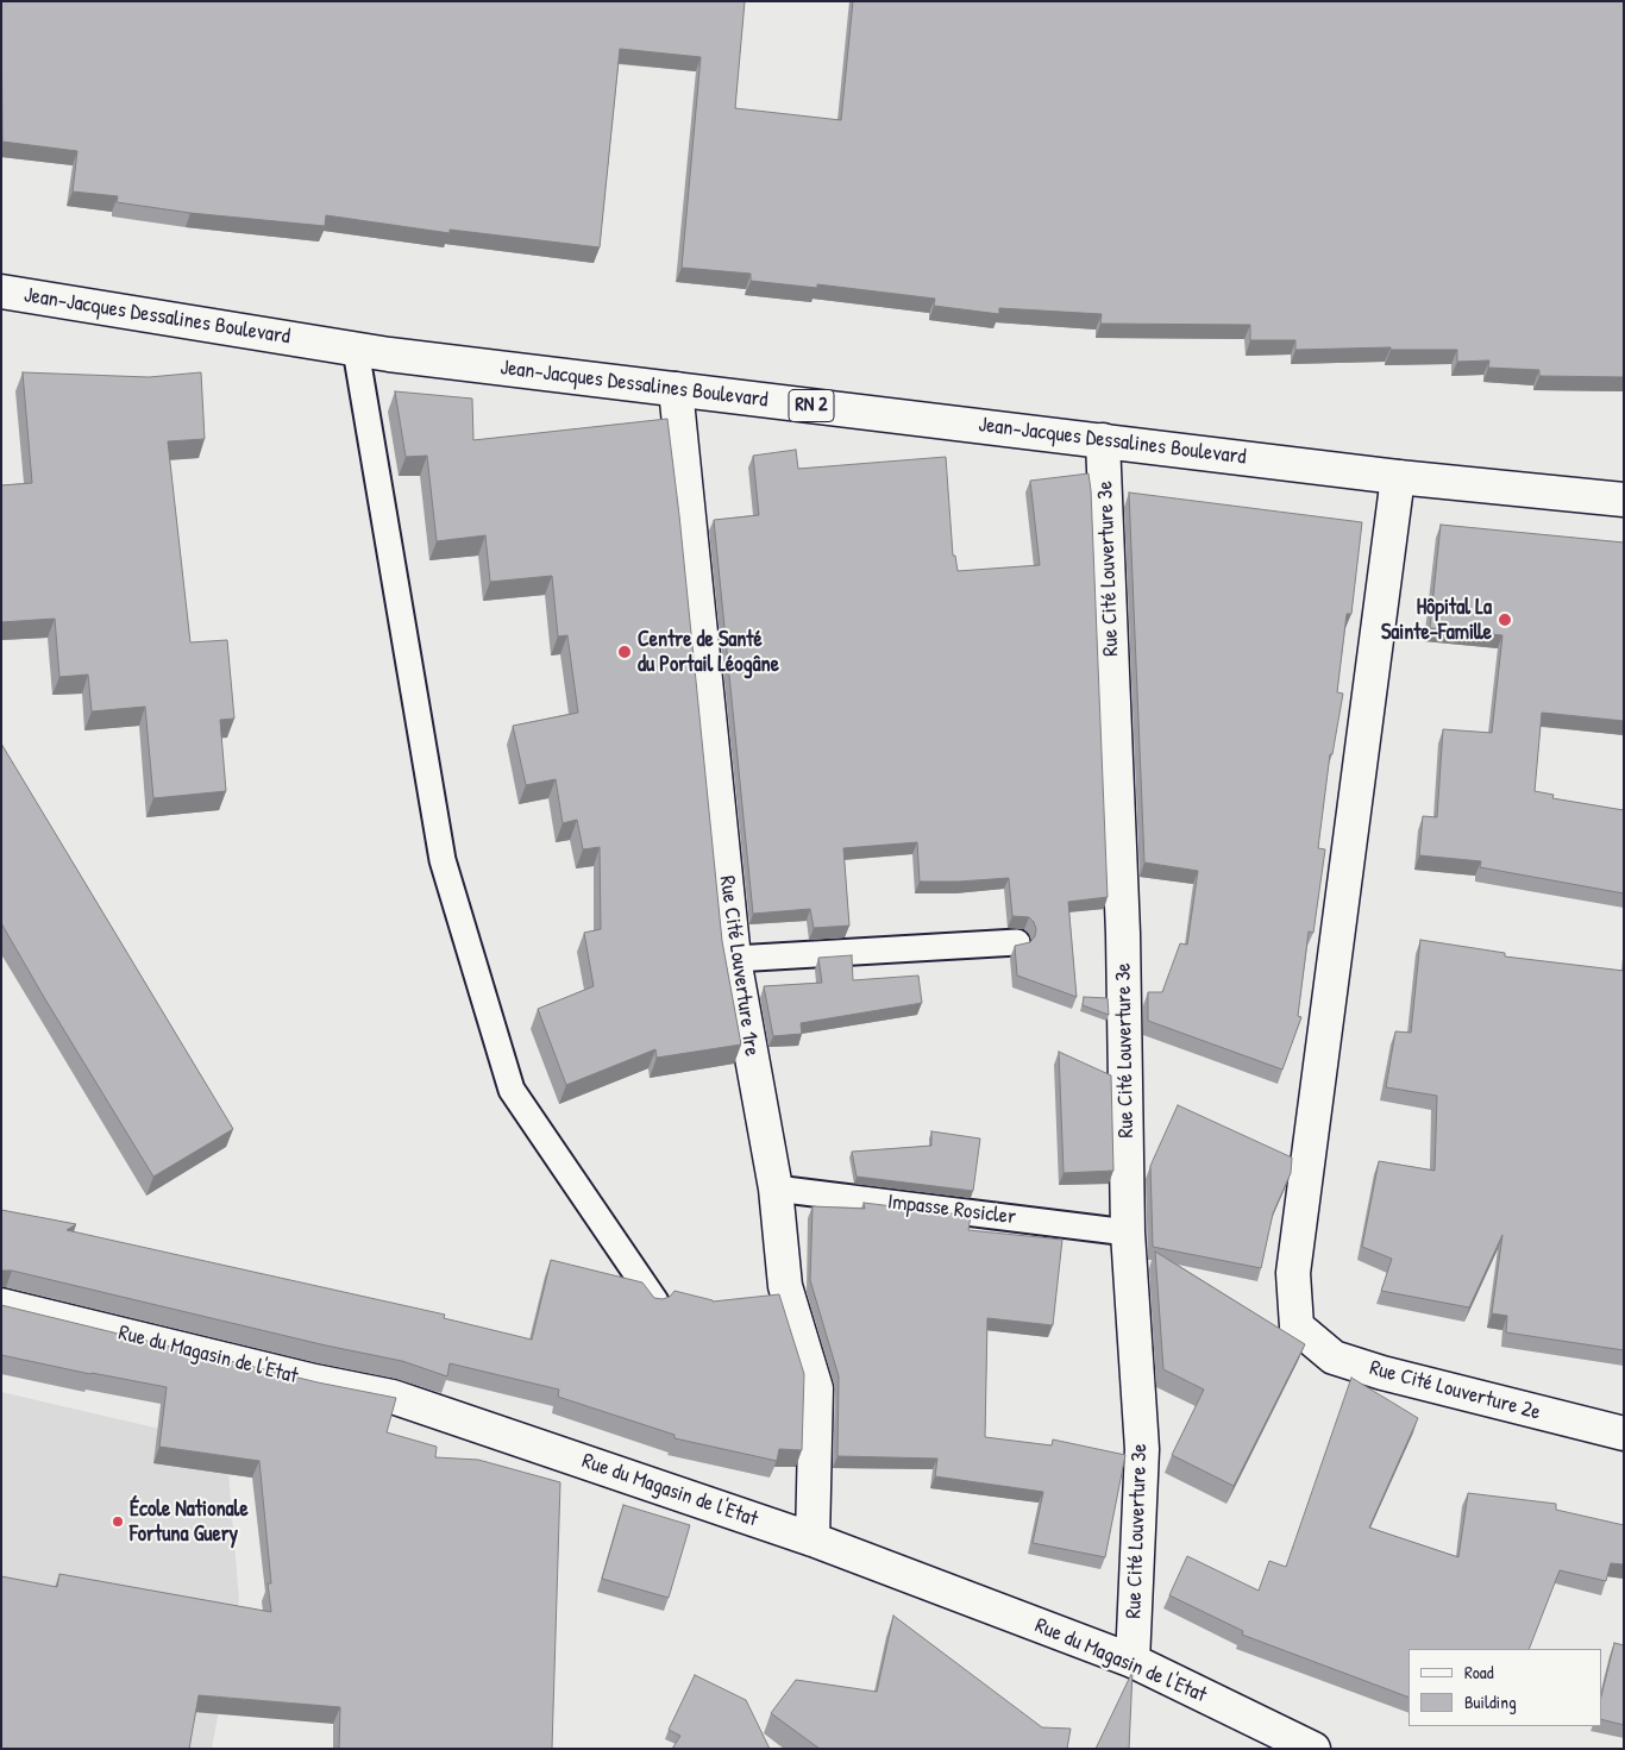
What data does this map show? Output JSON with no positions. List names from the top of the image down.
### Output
{
  "streets": {
    "street": [
      "Jean-Jacques Dessalines Boulevard",
      "RN 2",
      "Rue Cité Louverture 3e",
      "Rue Cité Louverture 1re",
      "Rue du Magasin de l'Etat",
      "Rue Cité Louverture 2e"
    ],
    "lane": ["Impasse Rosicler"]
  },
  "crossings": [
    ["Jean-Jacques Dessalines Boulevard", "Rue Cité Louverture 3e"],
    ["Jean-Jacques Dessalines Boulevard", "Rue Cité Louverture 1re"],
    ["Jean-Jacques Dessalines Boulevard", "Rue Cité Louverture 2e"],
    ["Rue Cité Louverture 3e", "Impasse Rosicler"],
    ["Rue Cité Louverture 3e", "Rue du Magasin de l'Etat"],
    ["Rue Cité Louverture 1re", "Impasse Rosicler"],
    ["Rue Cité Louverture 1re", "Rue du Magasin de l'Etat"]
  ],
  "places": ["Hôpital La Sainte-Famille", "Centre de Santé du Portail Léogâne", "École Nationale Fortuna Guery"],
  "legend": ["Road", "Building"]
}
